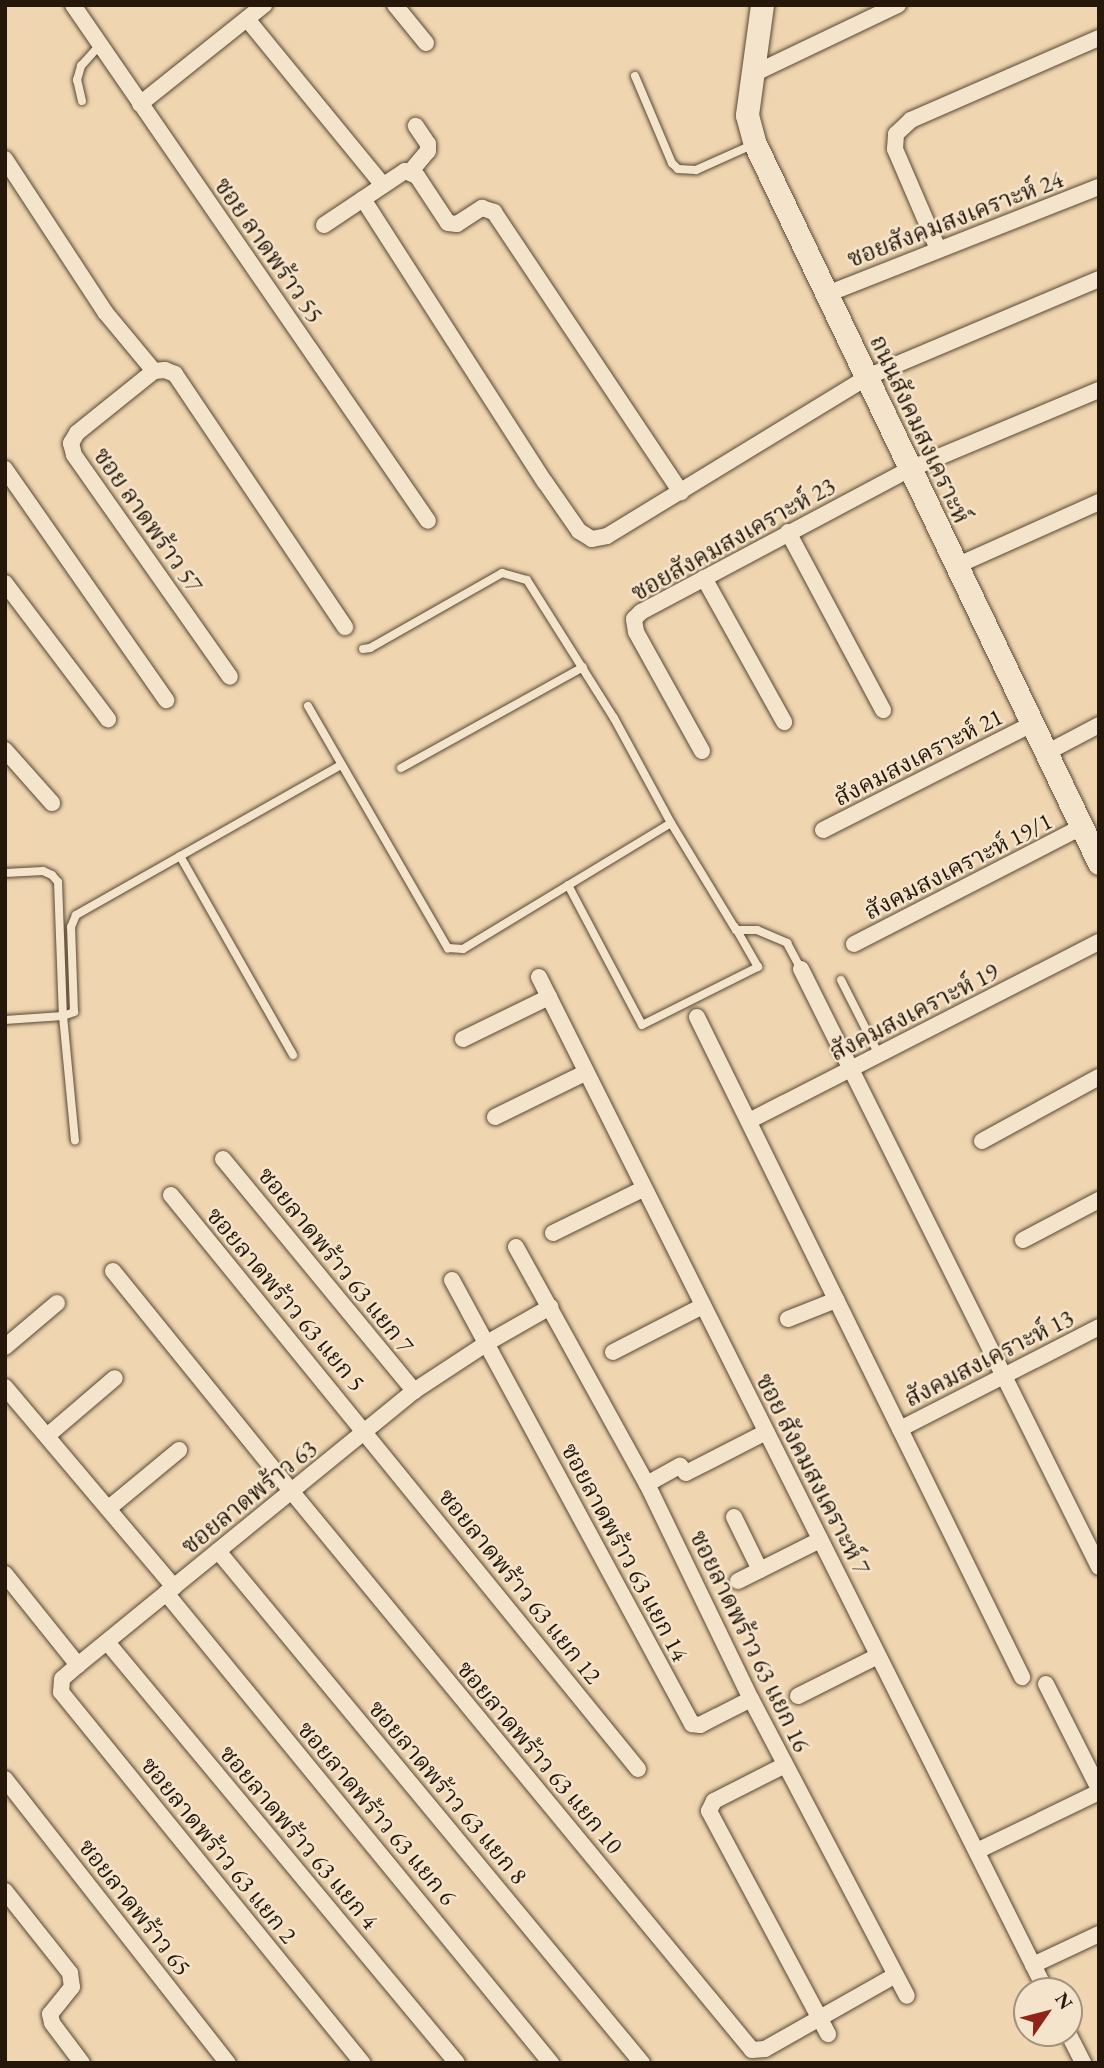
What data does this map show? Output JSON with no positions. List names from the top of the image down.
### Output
{
  "streets": {
    "main road": ["ถนนสังคมสงเคราะห์"],
    "street": [
      "ซอยสังคมสงเคราะห์ 24",
      "ซอย ลาดพร้าว 55",
      "ซอย ลาดพร้าว 57",
      "ซอยสังคมสงเคราะห์ 23",
      "สังคมสงเคราะห์ 21",
      "สังคมสงเคราะห์ 19/1",
      "สังคมสงเคราะห์ 19",
      "ซอยลาดพร้าว 63 แยก 7",
      "ซอยลาดพร้าว 63 แยก 5",
      "สังคมสงเคราะห์ 13",
      "ซอย สังคมสงเคราะห์ 7",
      "ซอยลาดพร้าว 63",
      "ซอยลาดพร้าว 63 แยก 14",
      "ซอยลาดพร้าว 63 แยก 12",
      "ซอยลาดพร้าว 63 แยก 16",
      "ซอยลาดพร้าว 63 แยก 10",
      "ซอยลาดพร้าว 63 แยก 8",
      "ซอยลาดพร้าว 63 แยก 6",
      "ซอยลาดพร้าว 63 แยก 4",
      "ซอยลาดพร้าว 63 แยก 2",
      "ซอยลาดพร้าว 65"
    ]
  },
  "crossings": [
    ["ซอยสังคมสงเคราะห์ 24", "ถนนสังคมสงเคราะห์"],
    ["ถนนสังคมสงเคราะห์", "ซอยสังคมสงเคราะห์ 23"],
    ["ถนนสังคมสงเคราะห์", "สังคมสงเคราะห์ 21"],
    ["ถนนสังคมสงเคราะห์", "สังคมสงเคราะห์ 19/1"],
    ["ซอยลาดพร้าว 63 แยก 7", "ซอยลาดพร้าว 63"],
    ["ซอยลาดพร้าว 63 แยก 5", "ซอยลาดพร้าว 63"],
    ["ซอยลาดพร้าว 63 แยก 5", "ซอยลาดพร้าว 63 แยก 12"],
    ["ซอยลาดพร้าว 63", "ซอยลาดพร้าว 63 แยก 14"],
    ["ซอยลาดพร้าว 63", "ซอยลาดพร้าว 63 แยก 12"],
    ["ซอยลาดพร้าว 63", "ซอยลาดพร้าว 63 แยก 16"],
    ["ซอยลาดพร้าว 63", "ซอยลาดพร้าว 63 แยก 10"],
    ["ซอยลาดพร้าว 63", "ซอยลาดพร้าว 63 แยก 8"],
    ["ซอยลาดพร้าว 63", "ซอยลาดพร้าว 63 แยก 6"],
    ["ซอยลาดพร้าว 63", "ซอยลาดพร้าว 63 แยก 4"],
    ["ซอยลาดพร้าว 63", "ซอยลาดพร้าว 63 แยก 2"],
    ["ซอยลาดพร้าว 63 แยก 14", "ซอยลาดพร้าว 63 แยก 16"]
  ],
  "north": "top right"
}
